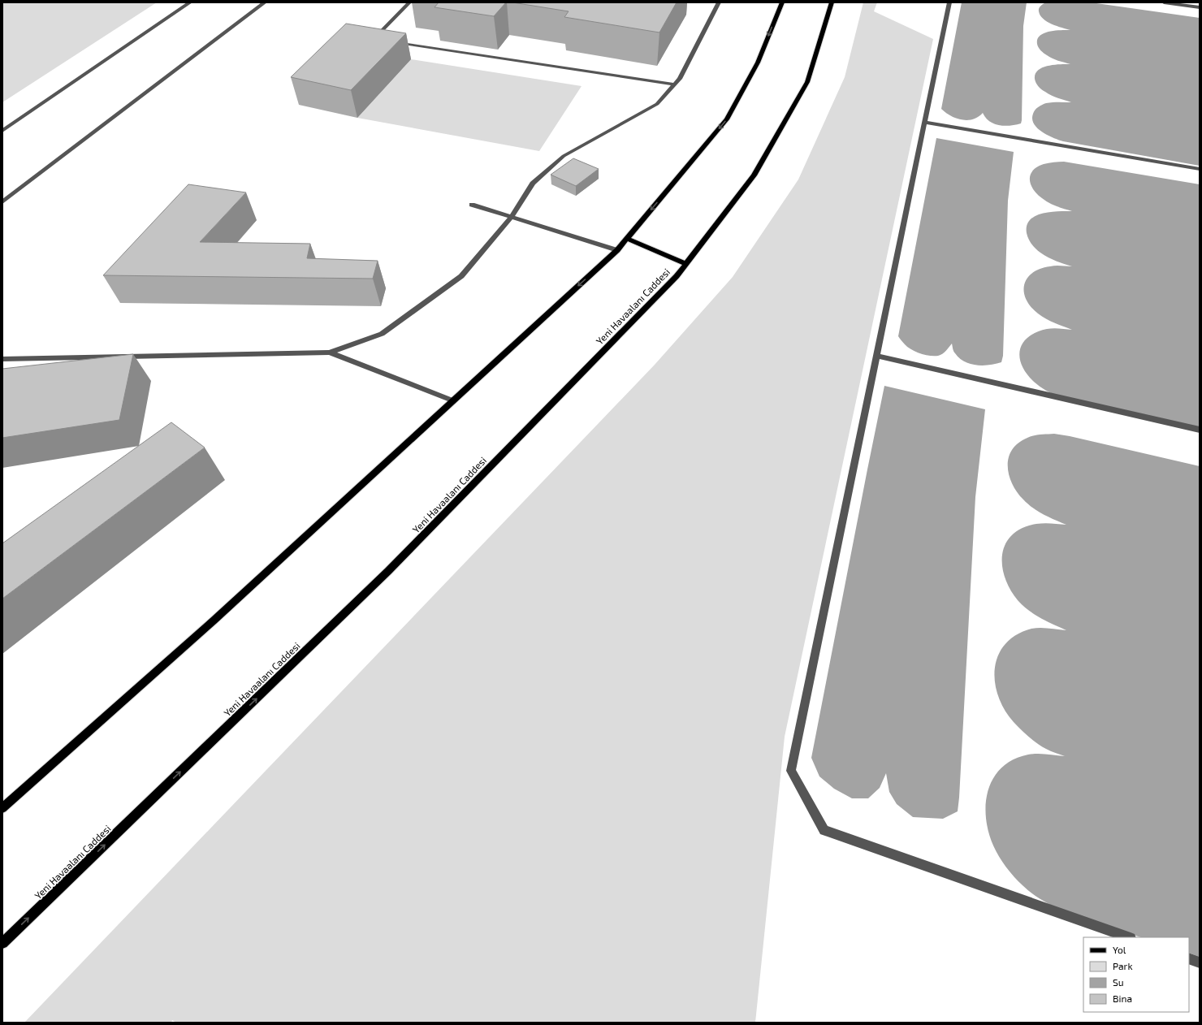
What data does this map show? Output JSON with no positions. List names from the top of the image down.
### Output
{
  "streets": {
    "main road": ["Yeni Havaalanı Caddesi"]
  },
  "one_way": ["Yeni Havaalanı Caddesi"],
  "legend": [
    "Yol",
    "Park",
    "Su",
    "Bina"
  ]
}
